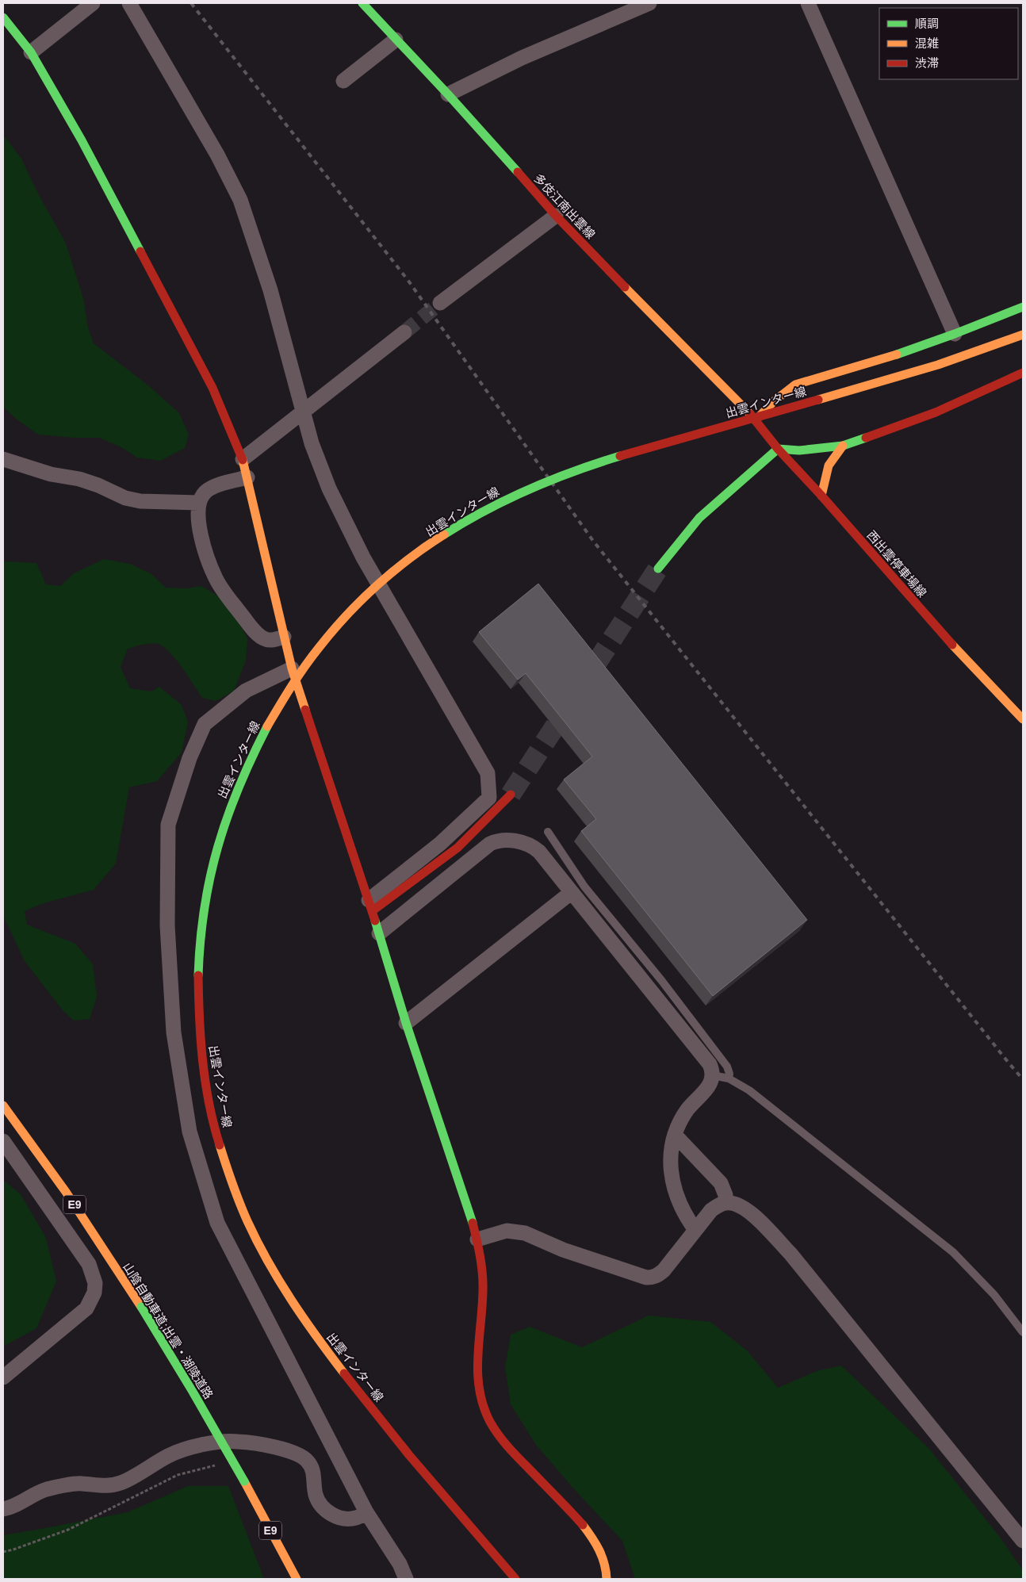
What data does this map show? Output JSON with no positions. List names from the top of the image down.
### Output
{
  "streets": {
    "main road": [
      "多伎江南出雲線",
      "出雲インター線",
      "西出雲停車場線",
      "E9",
      "山陰自動車道;出雲・湖陵道路"
    ]
  },
  "crossings": [
    ["多伎江南出雲線", "西出雲停車場線"]
  ],
  "legend": ["順調", "混雑", "渋滞"]
}
